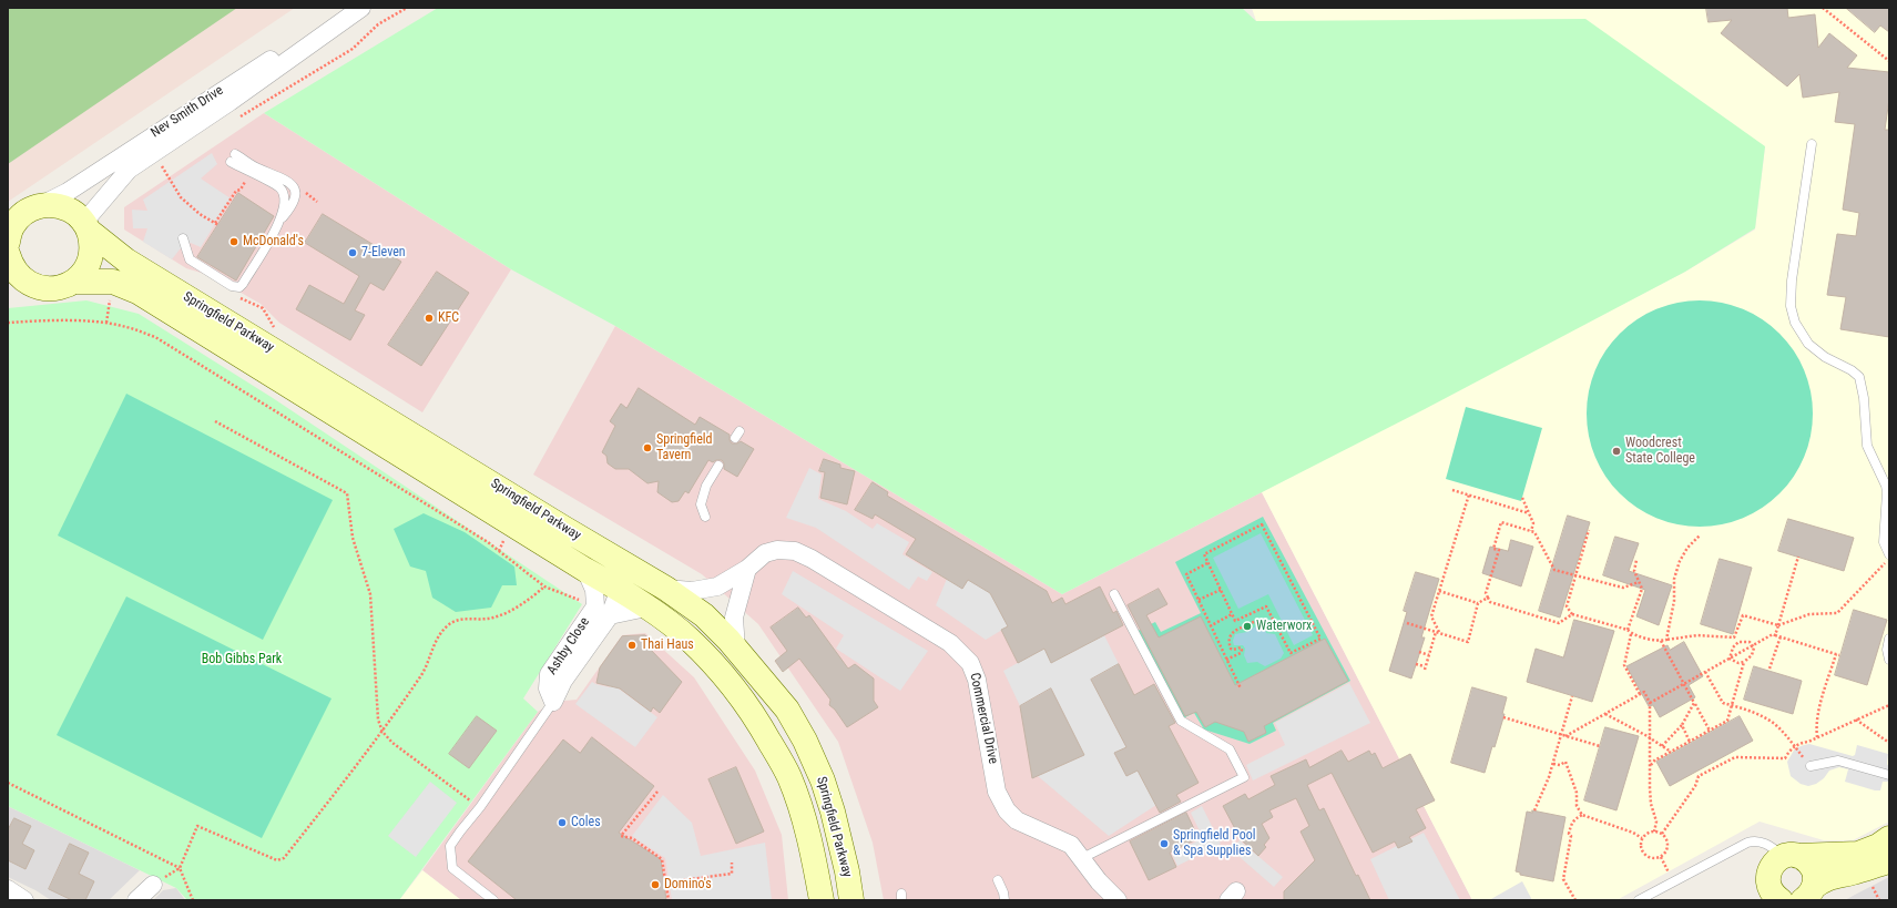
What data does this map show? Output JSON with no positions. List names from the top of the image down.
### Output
{
  "streets": {
    "main road": ["Springfield Parkway"],
    "street": ["Nev Smith Drive", "Ashby Close", "Commercial Drive"]
  },
  "crossings": [
    ["Nev Smith Drive", "Springfield Parkway"],
    ["Springfield Parkway", "Ashby Close"],
    ["Springfield Parkway", "Commercial Drive"]
  ],
  "parks": ["Bob Gibbs Park"],
  "places": [
    "McDonald's",
    "7-Eleven",
    "KFC",
    "Springfield Tavern",
    "Woodcrest State College",
    "Waterworx",
    "Thai Haus",
    "Coles",
    "Springfield Pool & Spa Supplies",
    "Domino's"
  ]
}
